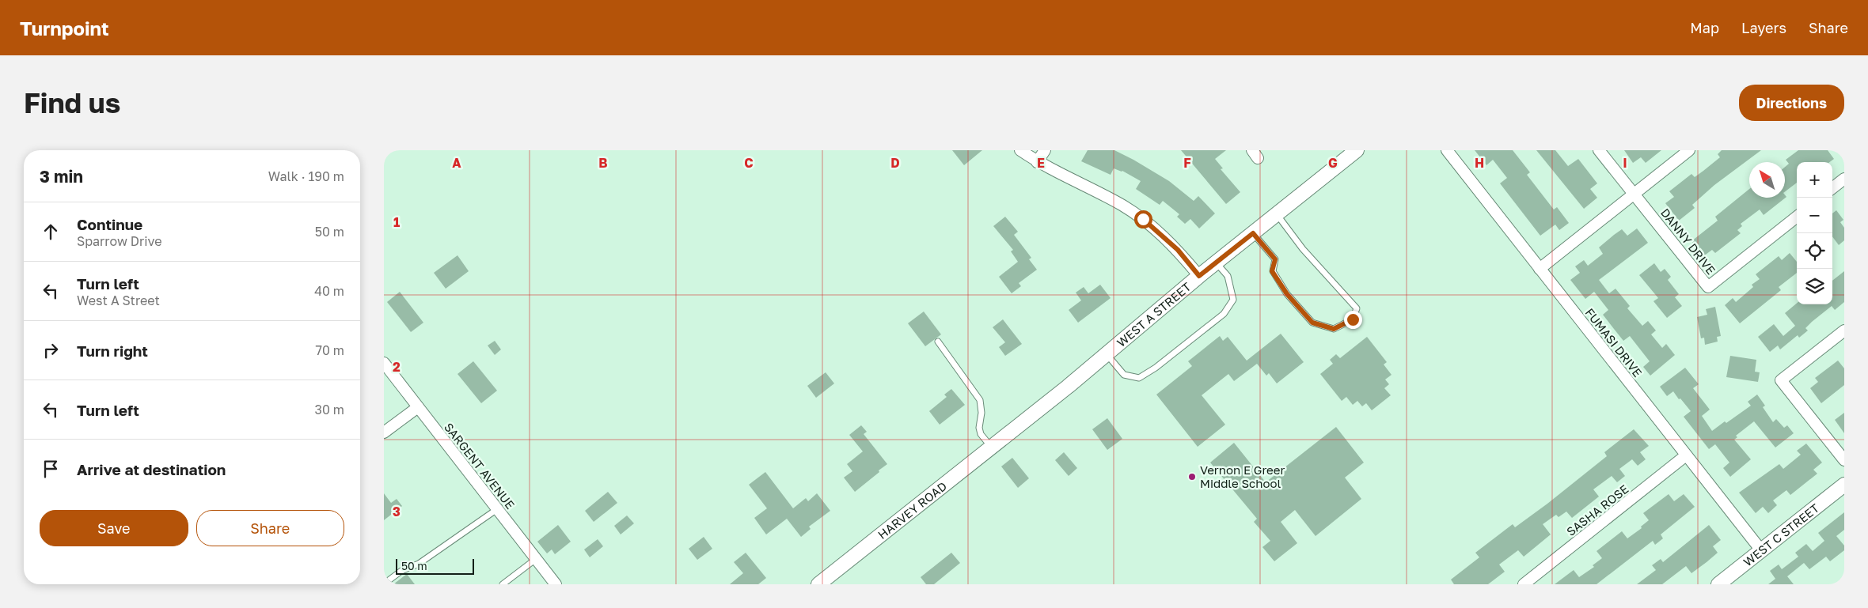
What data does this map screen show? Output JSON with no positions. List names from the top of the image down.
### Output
{
  "streets": {
    "street": [
      "DANNY DRIVE",
      "WEST A STREET",
      "FUMASI DRIVE",
      "SARGENT AVENUE",
      "HARVEY ROAD",
      "SASHA ROSE",
      "WEST C STREET"
    ]
  },
  "crossings": [
    ["WEST A STREET", "HARVEY ROAD"],
    ["FUMASI DRIVE", "SASHA ROSE"],
    ["FUMASI DRIVE", "WEST C STREET"]
  ],
  "places": ["Vernon E Greer Middle School"],
  "scale_bar": "50 m",
  "north": "top left",
  "page": {
    "header": "Turnpoint",
    "nav": ["Map", "Layers", "Share"],
    "buttons": [
      "Directions",
      ["Save", "Share"]
    ],
    "title": "Find us",
    "heading": ["3 min", "Walk · 190 m"],
    "map_buttons": ["+", "−"],
    "list": [
      ["Continue", "Sparrow Drive", "50 m"],
      ["Turn left", "West A Street", "40 m"],
      ["Turn right", "70 m"],
      ["Turn left", "30 m"],
      "Arrive at destination"
    ],
    "scale": "50 m"
  },
  "grid": {
    "columns": [
      "A",
      "B",
      "C",
      "D",
      "E",
      "F",
      "G",
      "H",
      "I"
    ],
    "rows": ["1", "2", "3"]
  }
}
